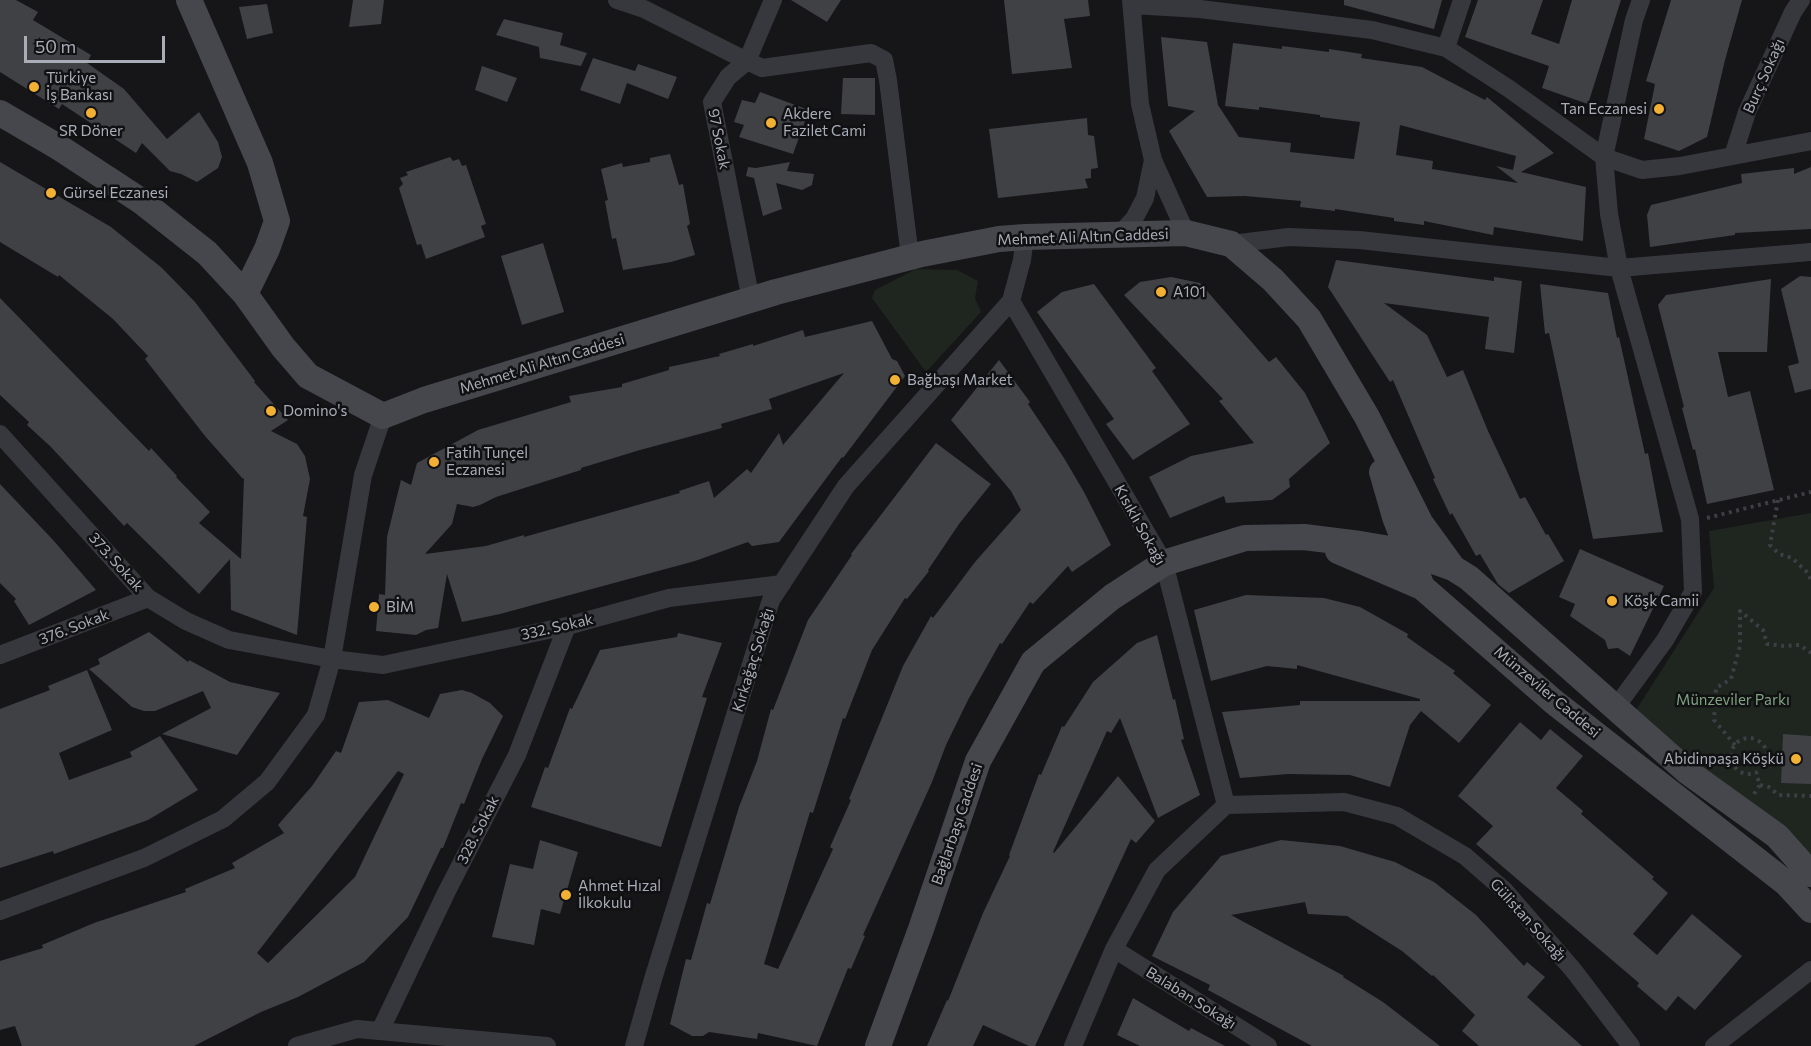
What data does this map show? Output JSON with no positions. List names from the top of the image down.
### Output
{
  "streets": {
    "street": [
      "Burç Sokağı",
      "97 Sokak",
      "Mehmet Ali Altın Caddesi",
      "Kısıklı Sokağı",
      "373. Sokak",
      "376. Sokak",
      "332. Sokak",
      "Kırkağaç Sokağı",
      "Münzeviler Caddesi",
      "Bağlarbaşı Caddesi",
      "328. Sokak",
      "Gülistan Sokağı",
      "Balaban Sokağı"
    ]
  },
  "crossings": [
    ["97 Sokak", "Mehmet Ali Altın Caddesi"],
    ["Mehmet Ali Altın Caddesi", "Kırkağaç Sokağı"],
    ["Mehmet Ali Altın Caddesi", "Münzeviler Caddesi"],
    ["Kısıklı Sokağı", "Kırkağaç Sokağı"],
    ["Kısıklı Sokağı", "Bağlarbaşı Caddesi"],
    ["Kısıklı Sokağı", "Gülistan Sokağı"],
    ["373. Sokak", "376. Sokak"],
    ["373. Sokak", "332. Sokak"],
    ["332. Sokak", "Kırkağaç Sokağı"],
    ["332. Sokak", "328. Sokak"],
    ["Münzeviler Caddesi", "Bağlarbaşı Caddesi"]
  ],
  "parks": ["Münzeviler Parkı"],
  "places": [
    "Türkiye İş Bankası",
    "Tan Eczanesi",
    "SR Döner",
    "Akdere Fazilet Cami",
    "Gürsel Eczanesi",
    "A101",
    "Bağbaşı Market",
    "Domino's",
    "Fatih Tunçel Eczanesi",
    "Köşk Camii",
    "BİM",
    "Abidinpaşa Köşkü",
    "Ahmet Hızal İlkokulu"
  ],
  "scale_bar": "50 m"
}
